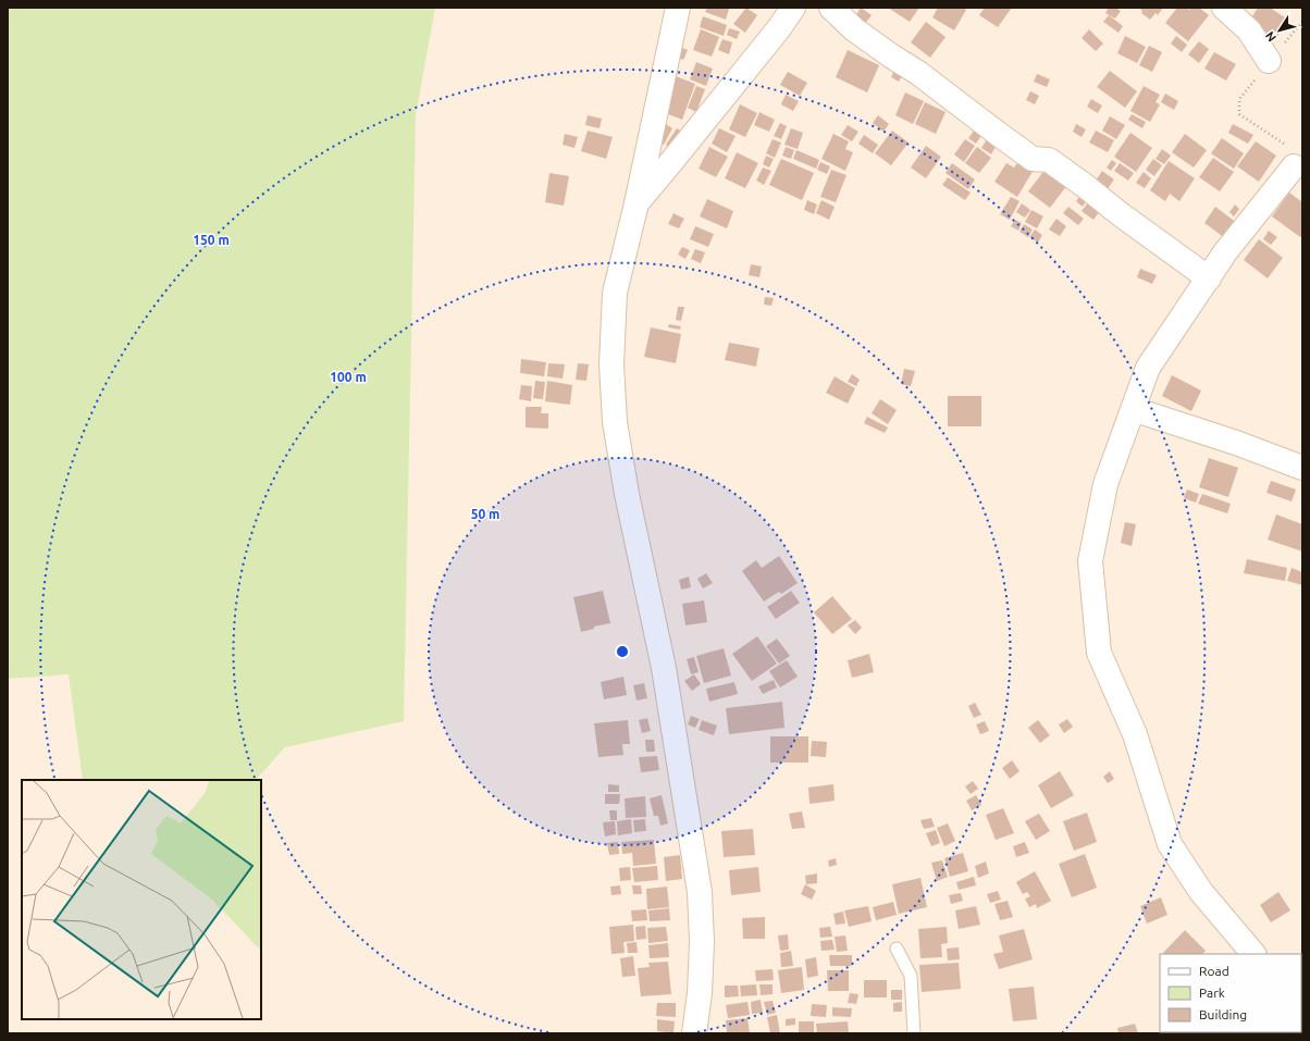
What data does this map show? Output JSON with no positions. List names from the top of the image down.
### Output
{
  "legend": ["Road", "Park", "Building"],
  "north": "bottom left",
  "rings": ["150 m", "100 m", "50 m"]
}
